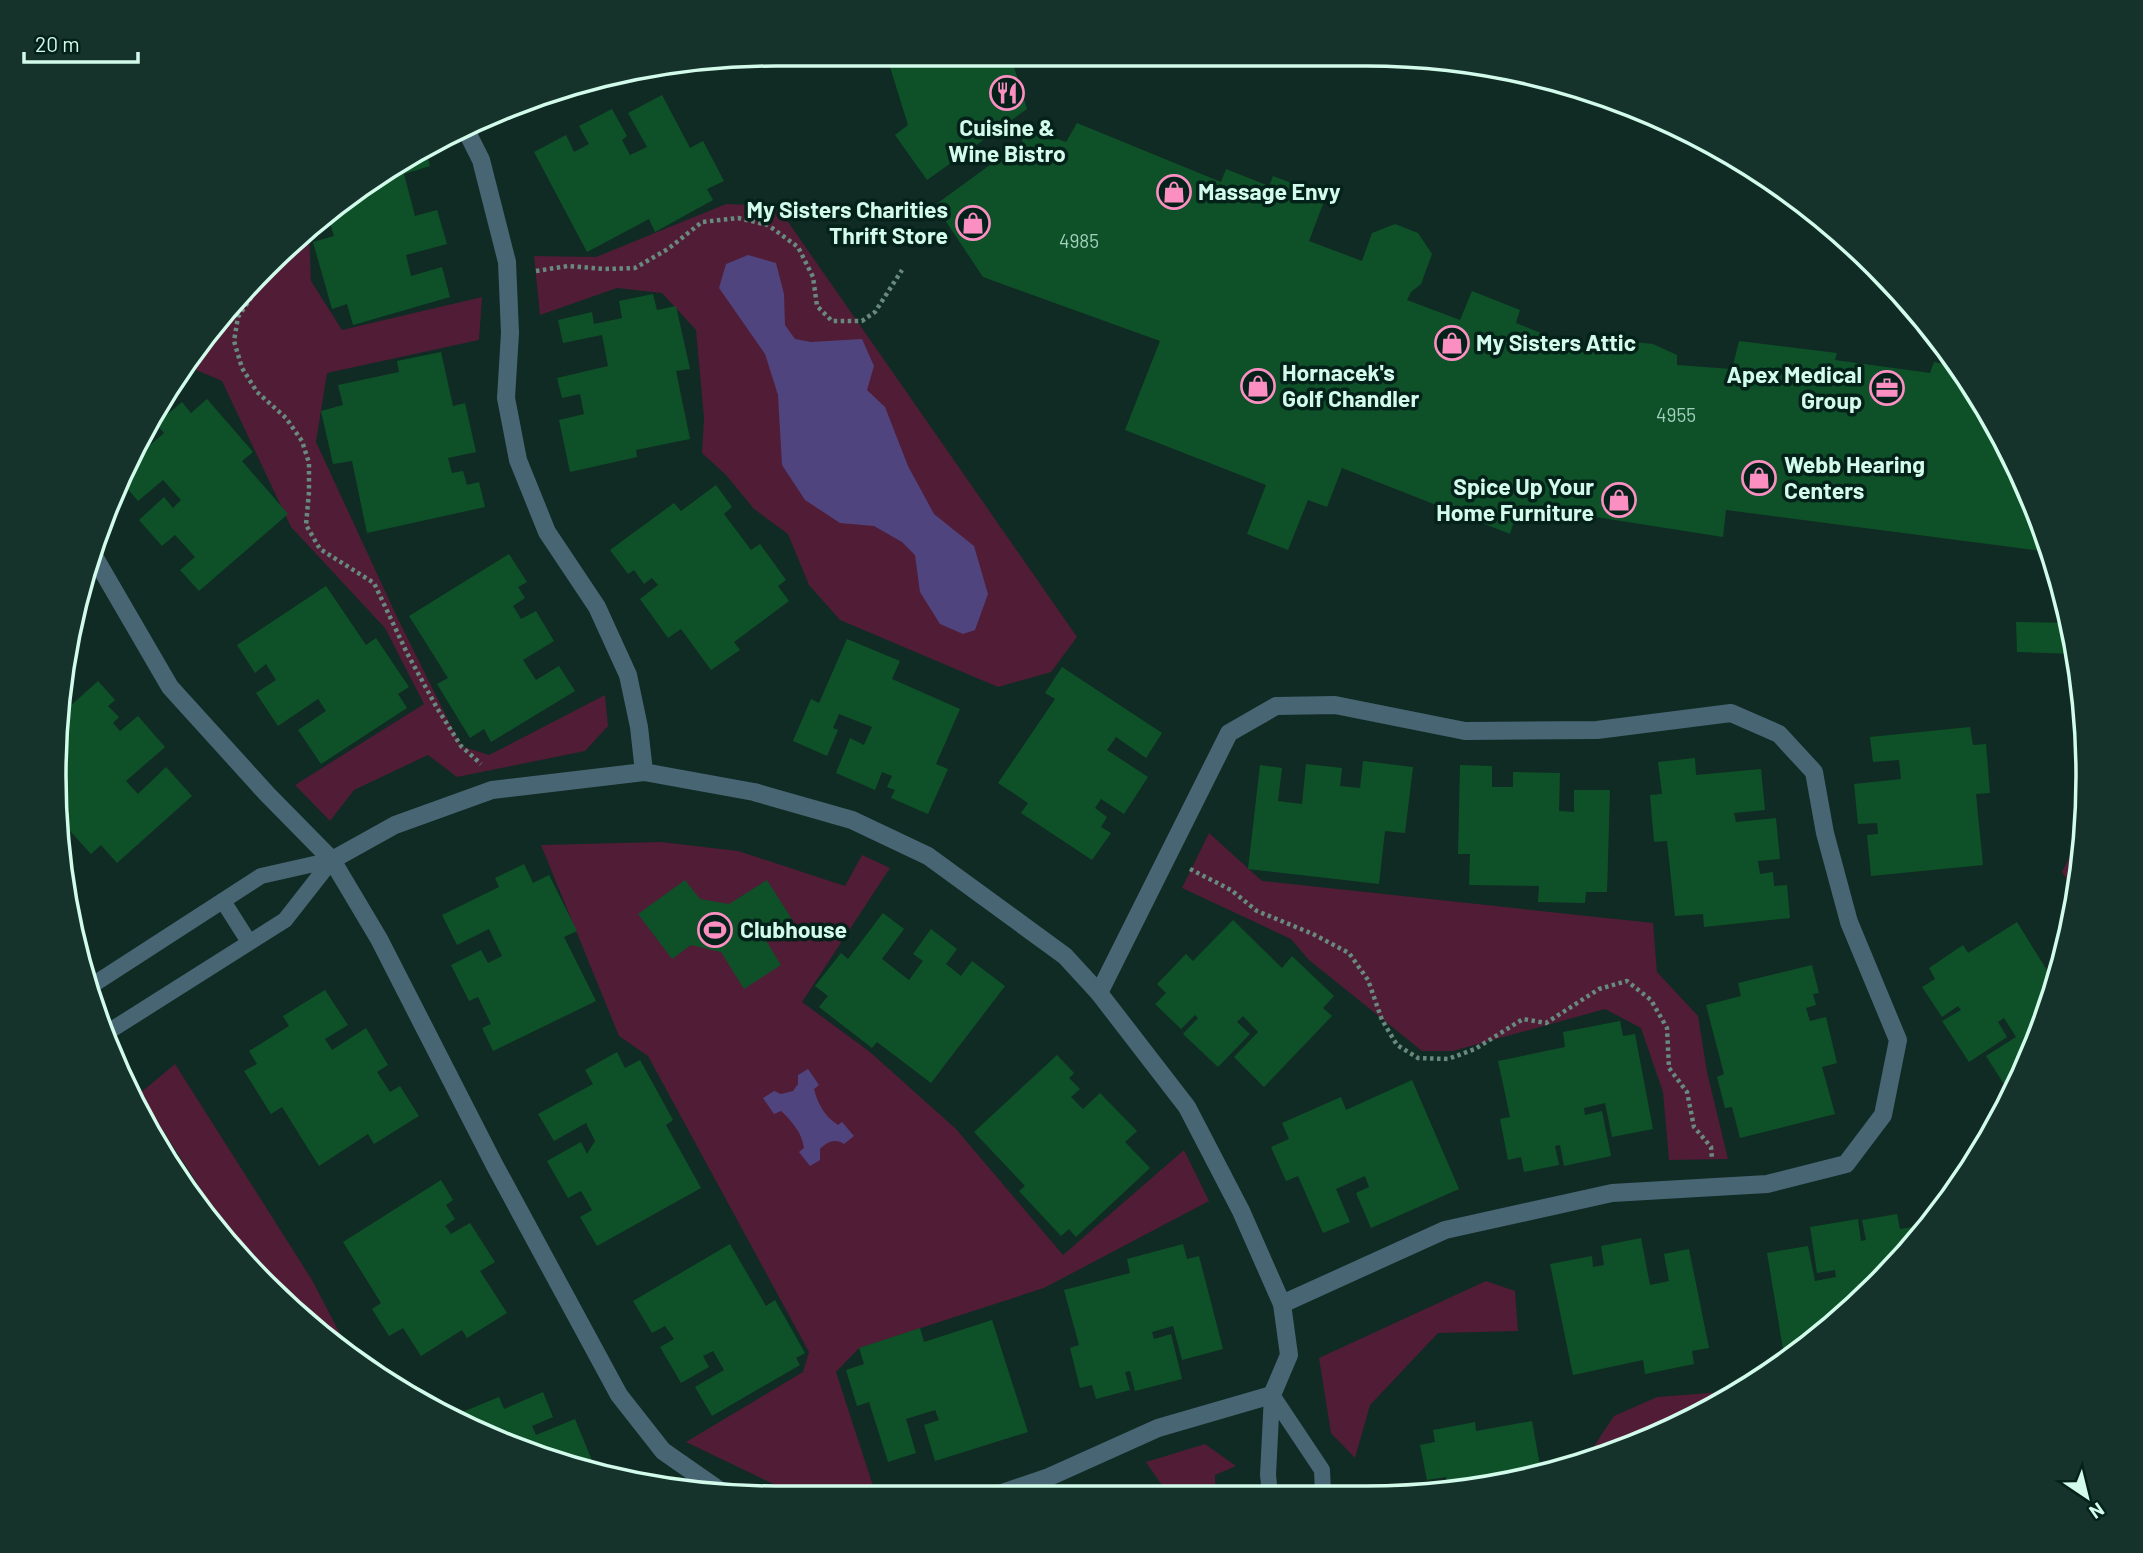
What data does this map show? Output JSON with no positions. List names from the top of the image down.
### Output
{
  "places": {
    "restaurant": ["Cuisine & Wine Bistro"],
    "shop": [
      "Massage Envy",
      "My Sisters Charities Thrift Store",
      "My Sisters Attic",
      "Hornacek's Golf Chandler",
      "Webb Hearing Centers",
      "Spice Up Your Home Furniture"
    ],
    "office": ["Apex Medical Group"],
    "sports": ["Clubhouse"]
  },
  "house_numbers": ["4985", "4955"],
  "scale_bar": "20 m",
  "north": "bottom right"
}
